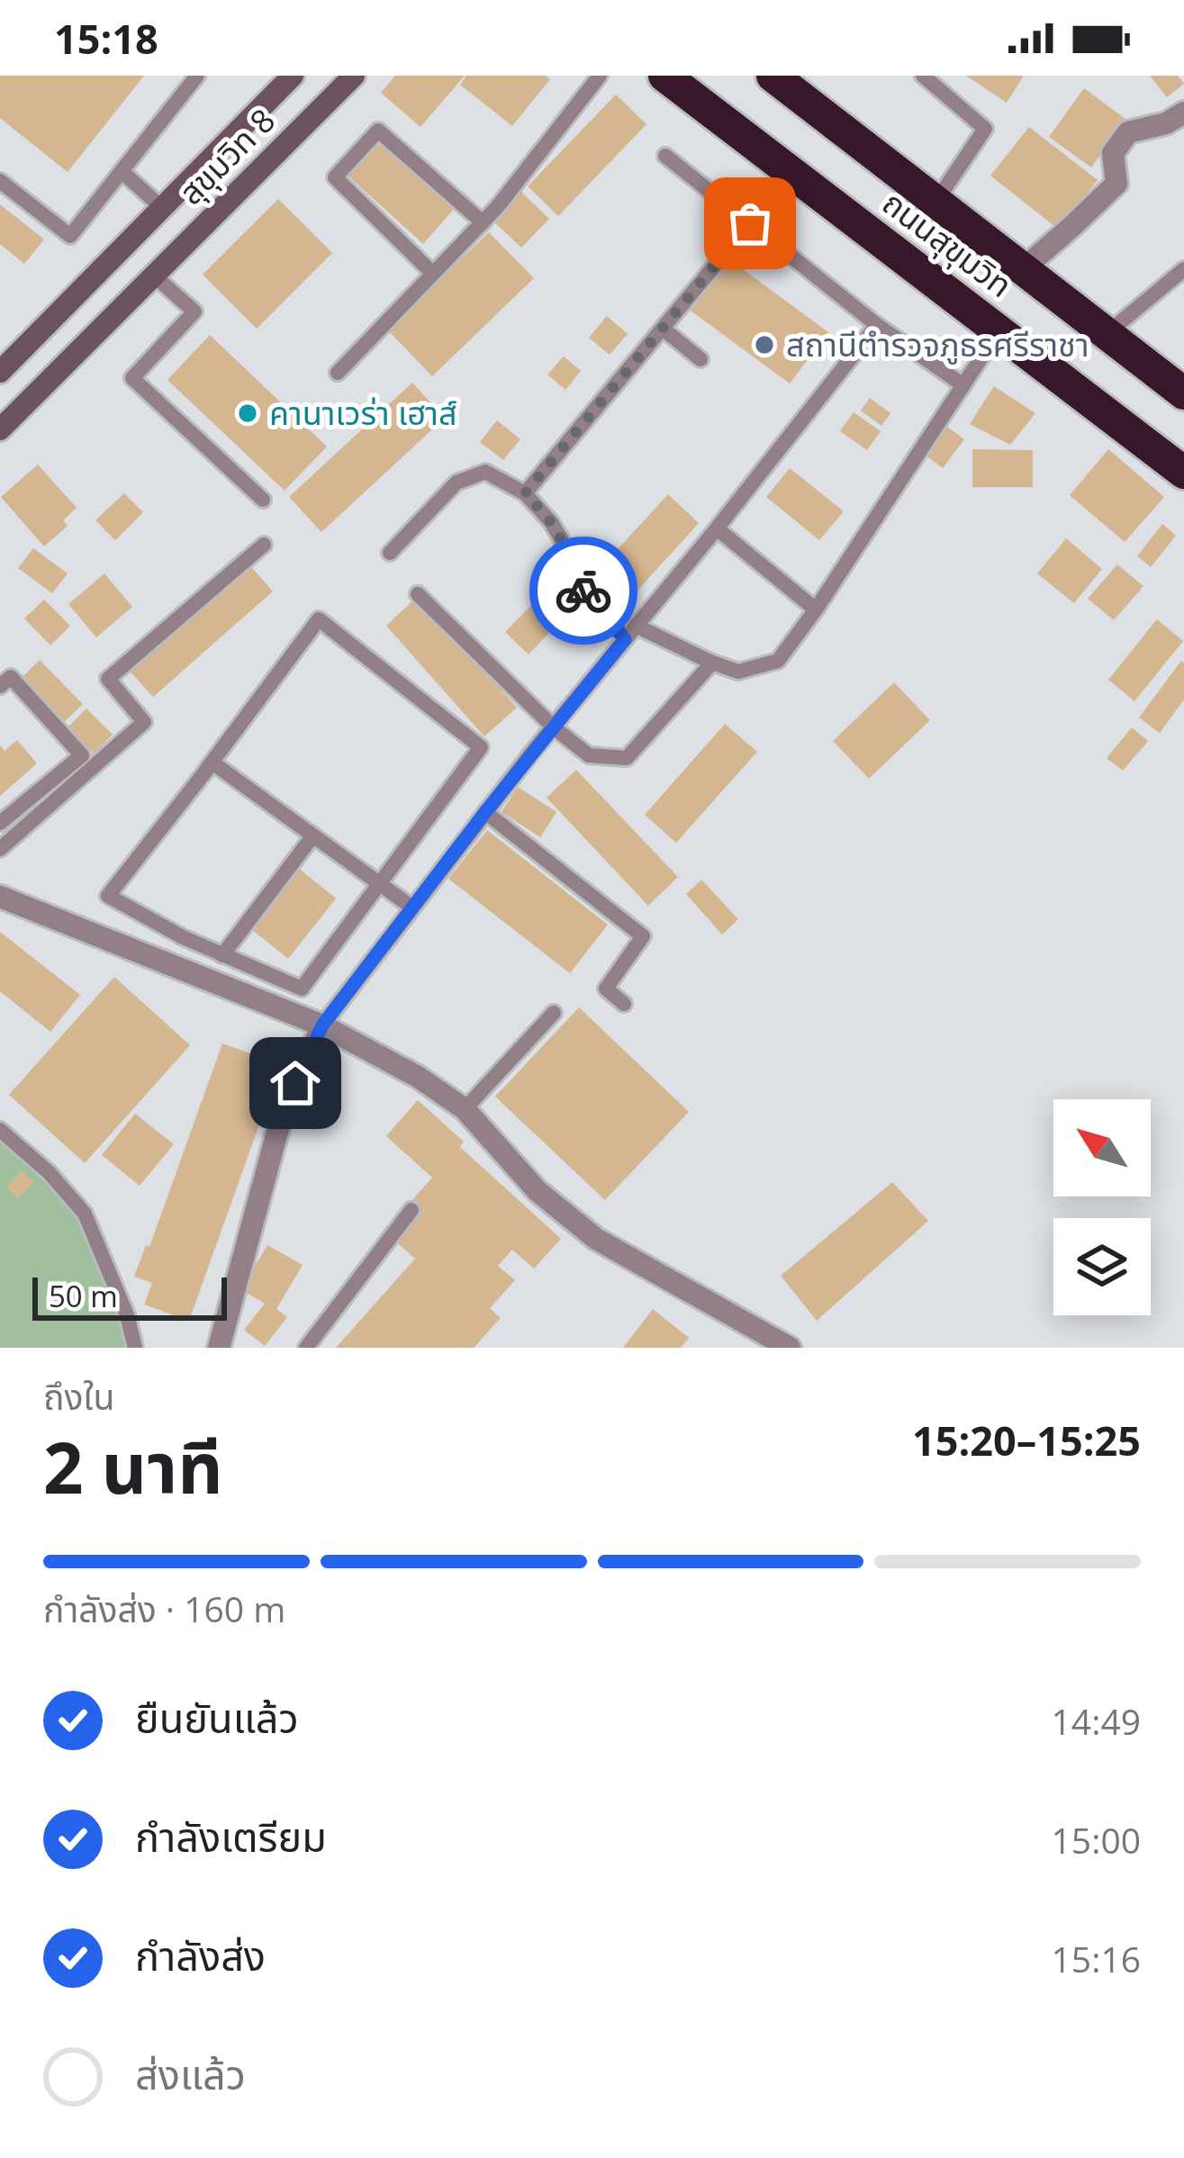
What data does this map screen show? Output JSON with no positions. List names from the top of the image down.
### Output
{
  "streets": {
    "highway": ["ถนนสุขุมวิท"],
    "main road": ["สุขุมวิท 8"]
  },
  "places": ["สถานีตำรวจภูธรศรีราชา", "คานาเวร่า เฮาส์"],
  "scale_bar": "50 m",
  "north": "top left",
  "page": {
    "status": "15:18",
    "scale": "50 m",
    "heading": ["2 นาที", "ถึงใน", "15:20–15:25"],
    "bar": "กำลังส่ง · 160 m",
    "list": [
      ["ยืนยันแล้ว", "14:49"],
      ["กำลังเตรียม", "15:00"],
      ["กำลังส่ง", "15:16"],
      "ส่งแล้ว"
    ]
  }
}
